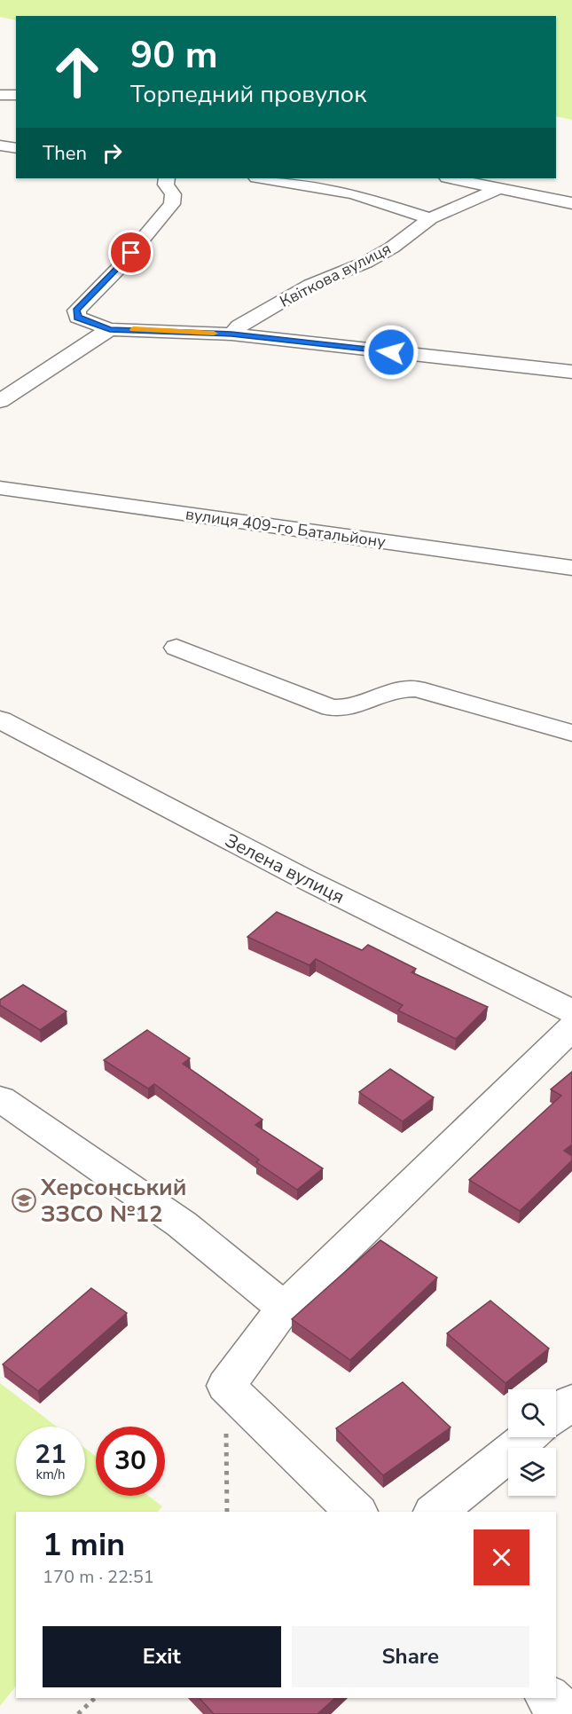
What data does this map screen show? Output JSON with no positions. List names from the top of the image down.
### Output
{
  "streets": {
    "street": ["Квіткова вулиця", "вулиця 409-го Батальйону", "Зелена вулиця"]
  },
  "places": {
    "school or university": ["Херсонський ЗЗСО №12"]
  },
  "page": {
    "turn": ["90 m", "Торпедний провулок"],
    "then": "Then",
    "speed": "21 km/h",
    "limit": "30",
    "heading": ["1 min", "170 m · 22:51"],
    "buttons": ["Exit", "Share"]
  }
}
